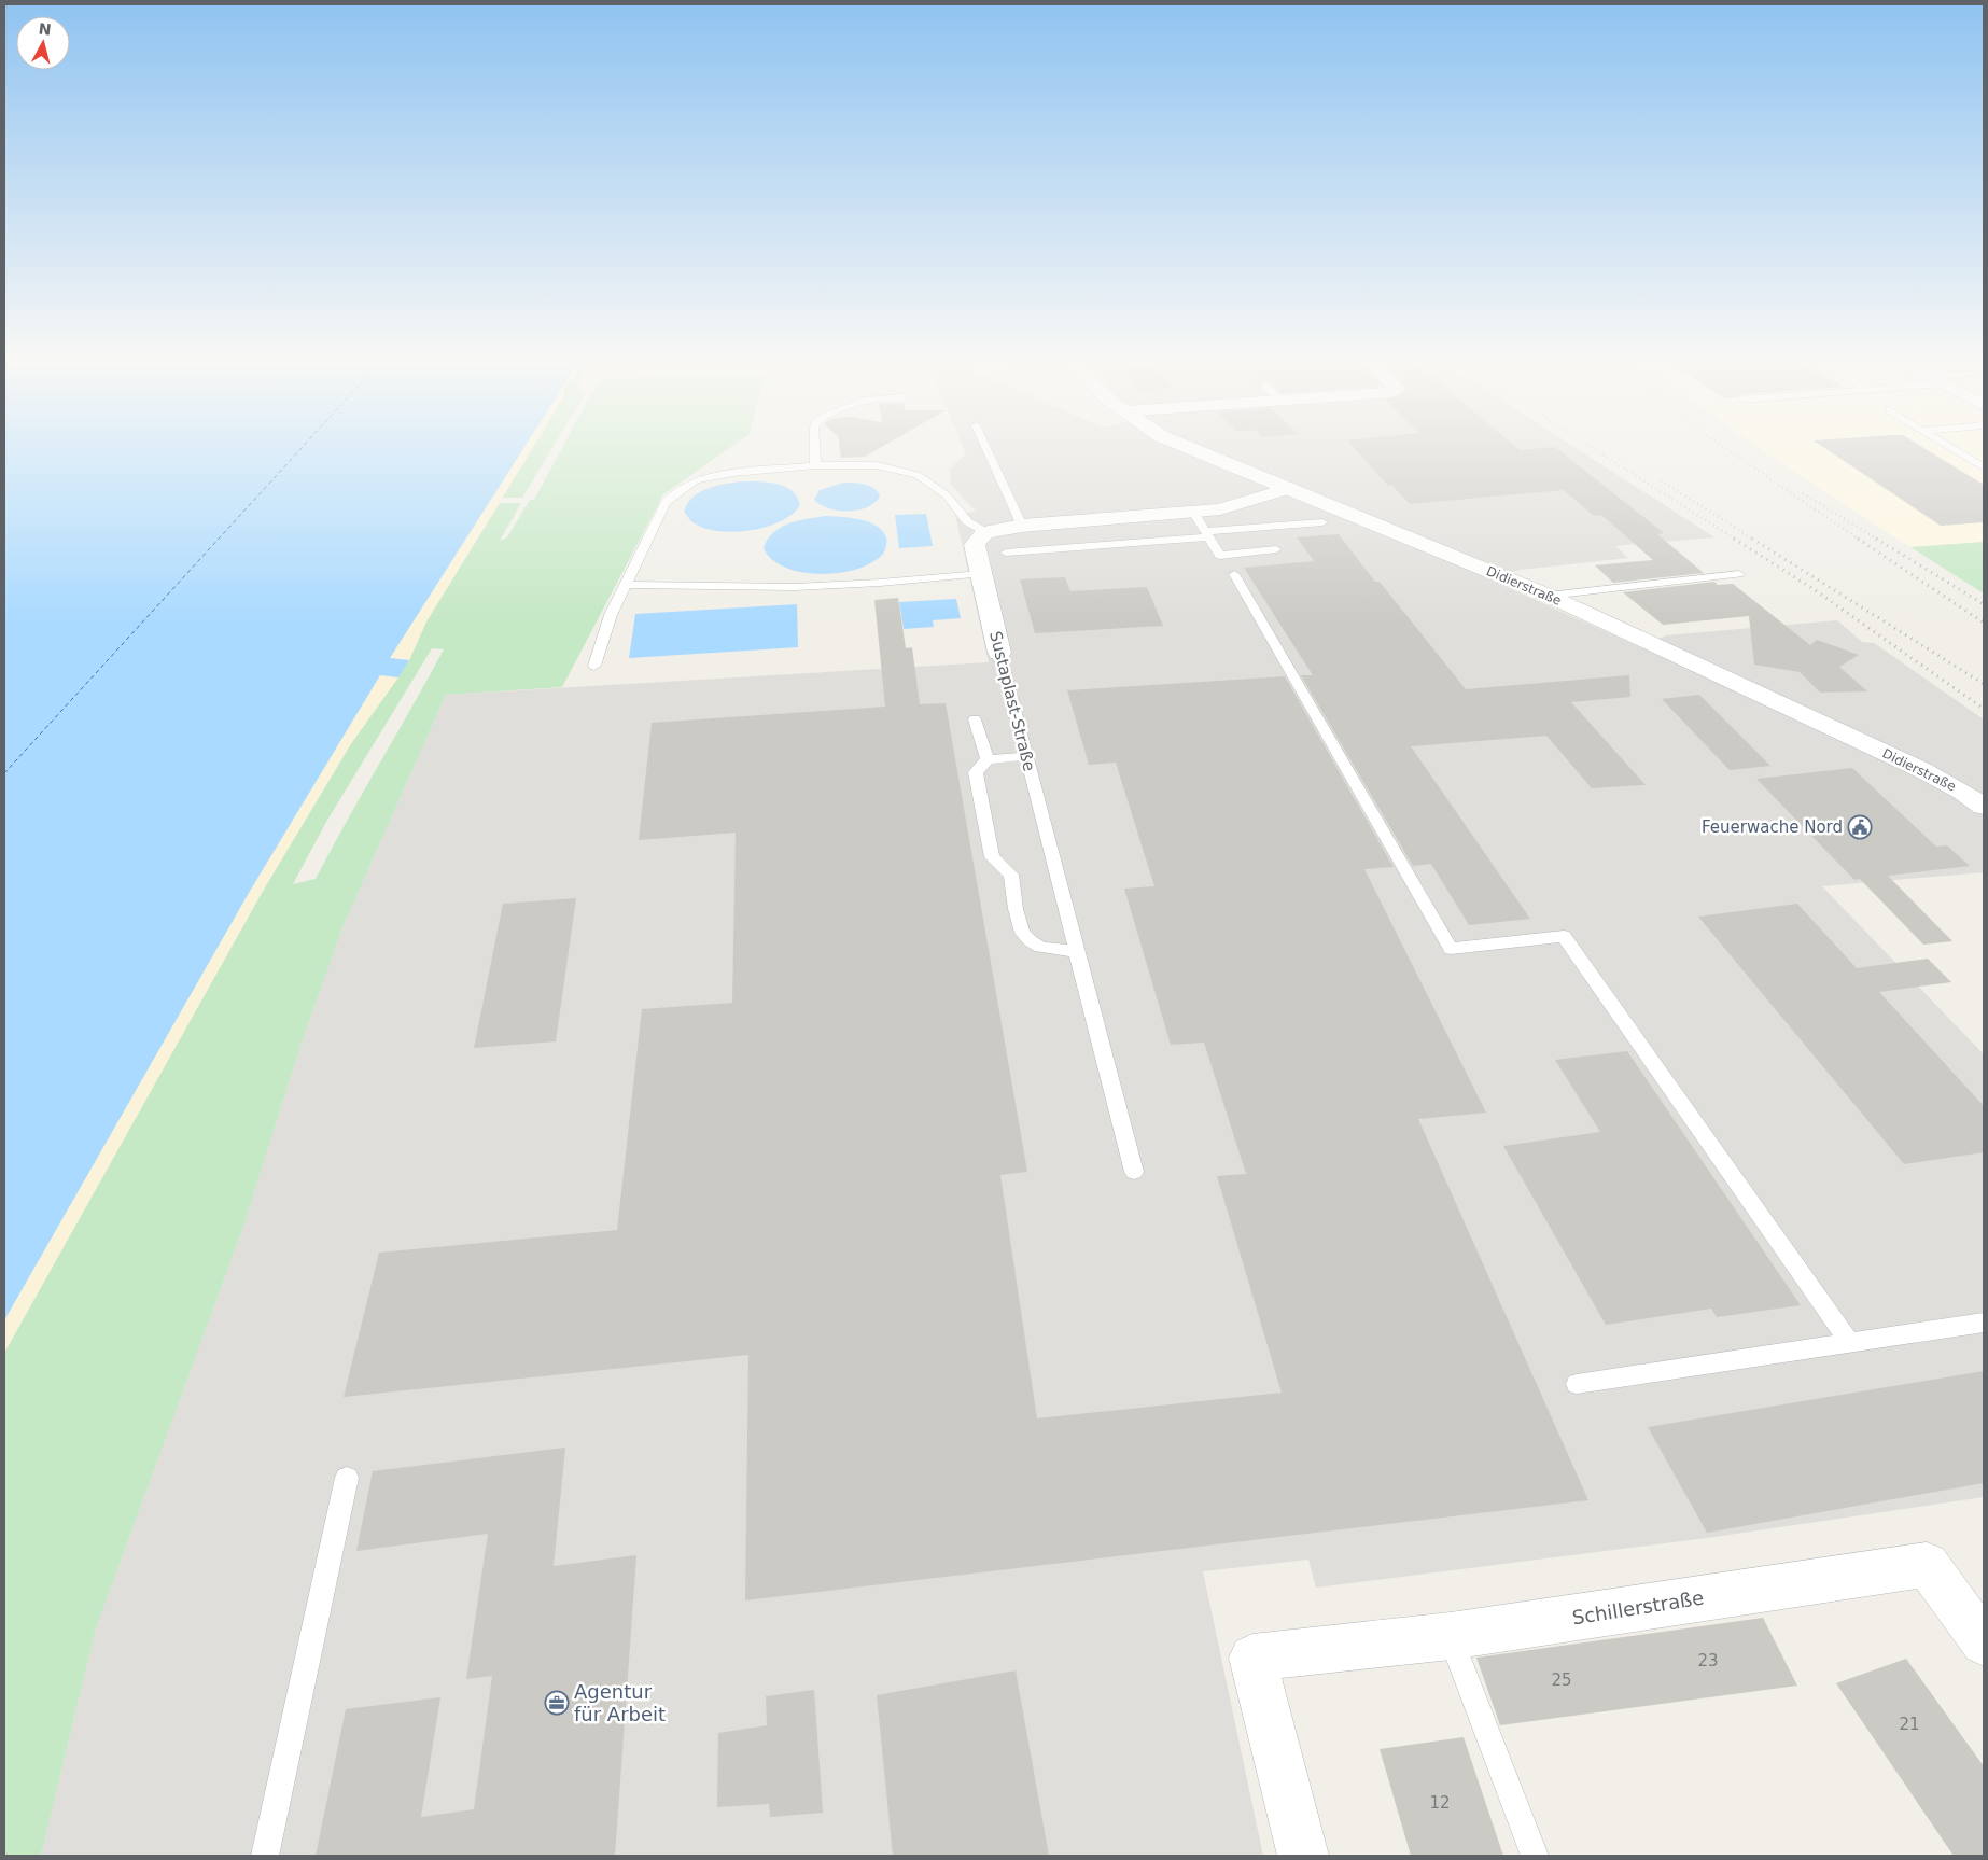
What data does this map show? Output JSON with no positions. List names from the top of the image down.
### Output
{
  "streets": {
    "street": ["Didierstraße", "Sustaplast-Straße", "Schillerstraße"]
  },
  "places": {
    "public building": ["Feuerwache Nord"],
    "office": ["Agentur für Arbeit"]
  },
  "house_numbers": [
    "23",
    "25",
    "21",
    "12"
  ],
  "north": "top"
}
